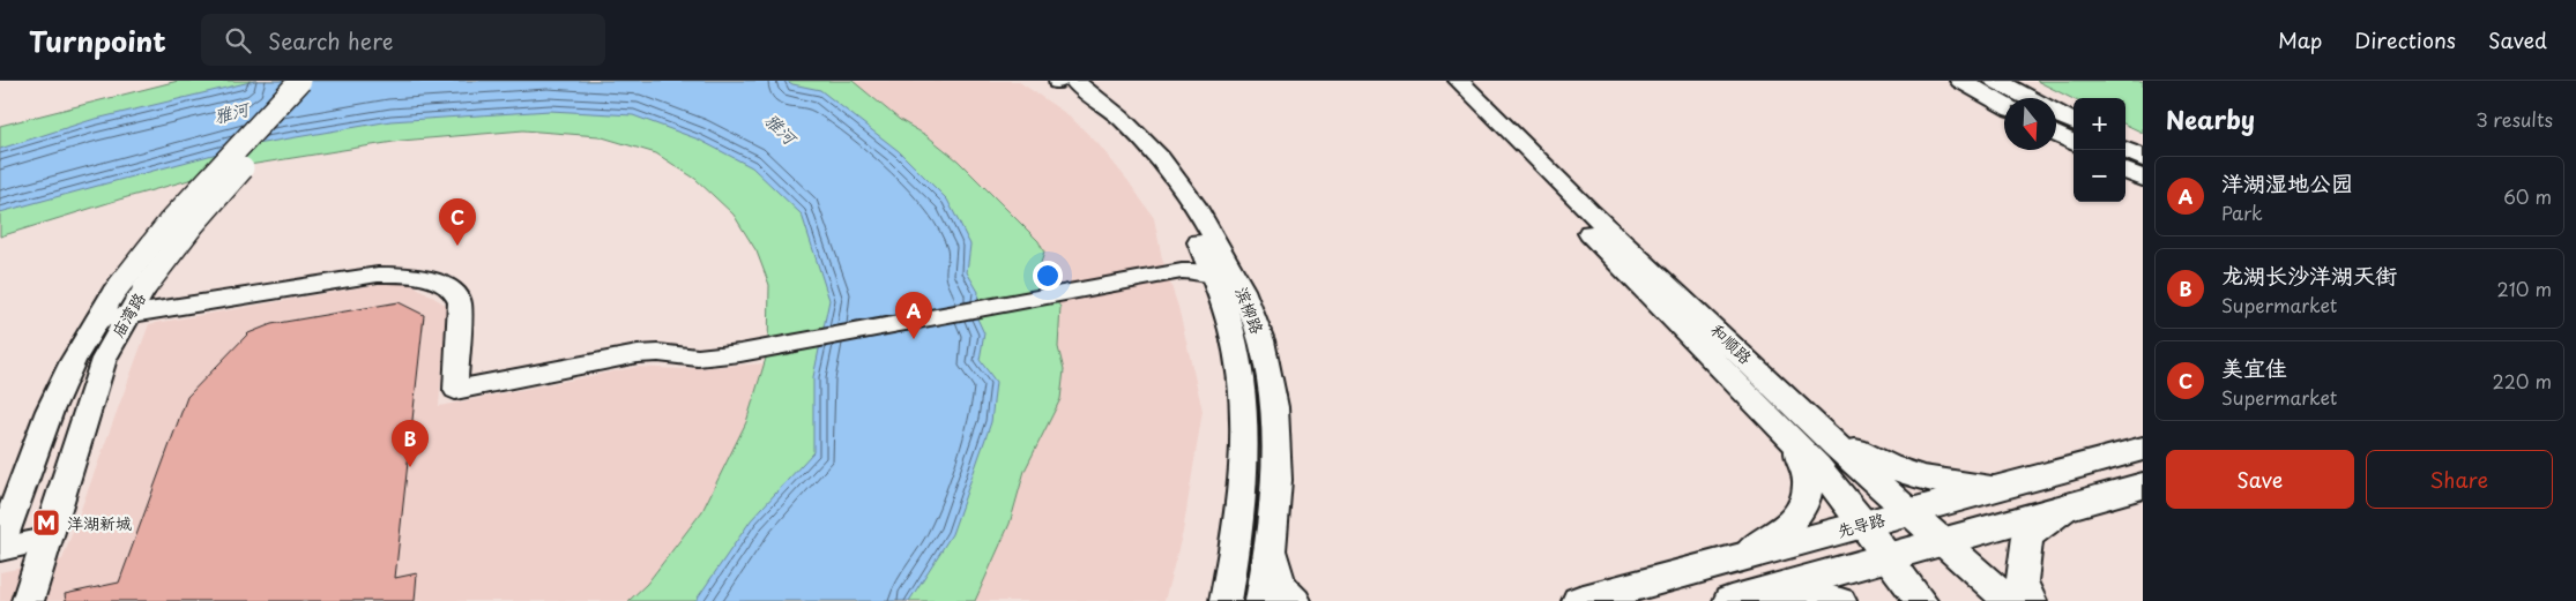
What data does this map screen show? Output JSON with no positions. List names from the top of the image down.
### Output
{
  "streets": {
    "main road": [
      "滨柳路",
      "庙湾路",
      "和顺路",
      "先导路"
    ]
  },
  "crossings": [
    ["和顺路", "先导路"]
  ],
  "water": ["雅河"],
  "places": {
    "metro station": ["洋湖新城"]
  },
  "north": "bottom",
  "page": {
    "header": "Turnpoint",
    "search": "Search here",
    "nav": ["Map", "Directions", "Saved"],
    "heading": ["Nearby", "3 results"],
    "map_buttons": ["+", "−"],
    "list": [
      {
        "mark": "A",
        "name": "洋湖湿地公园",
        "note": "Park",
        "value": "60 m"
      },
      {
        "mark": "B",
        "name": "龙湖长沙洋湖天街",
        "note": "Supermarket",
        "value": "210 m"
      },
      {
        "mark": "C",
        "name": "美宜佳",
        "note": "Supermarket",
        "value": "220 m"
      }
    ],
    "pins": ["C", "A", "B"],
    "buttons": ["Save", "Share"]
  }
}
